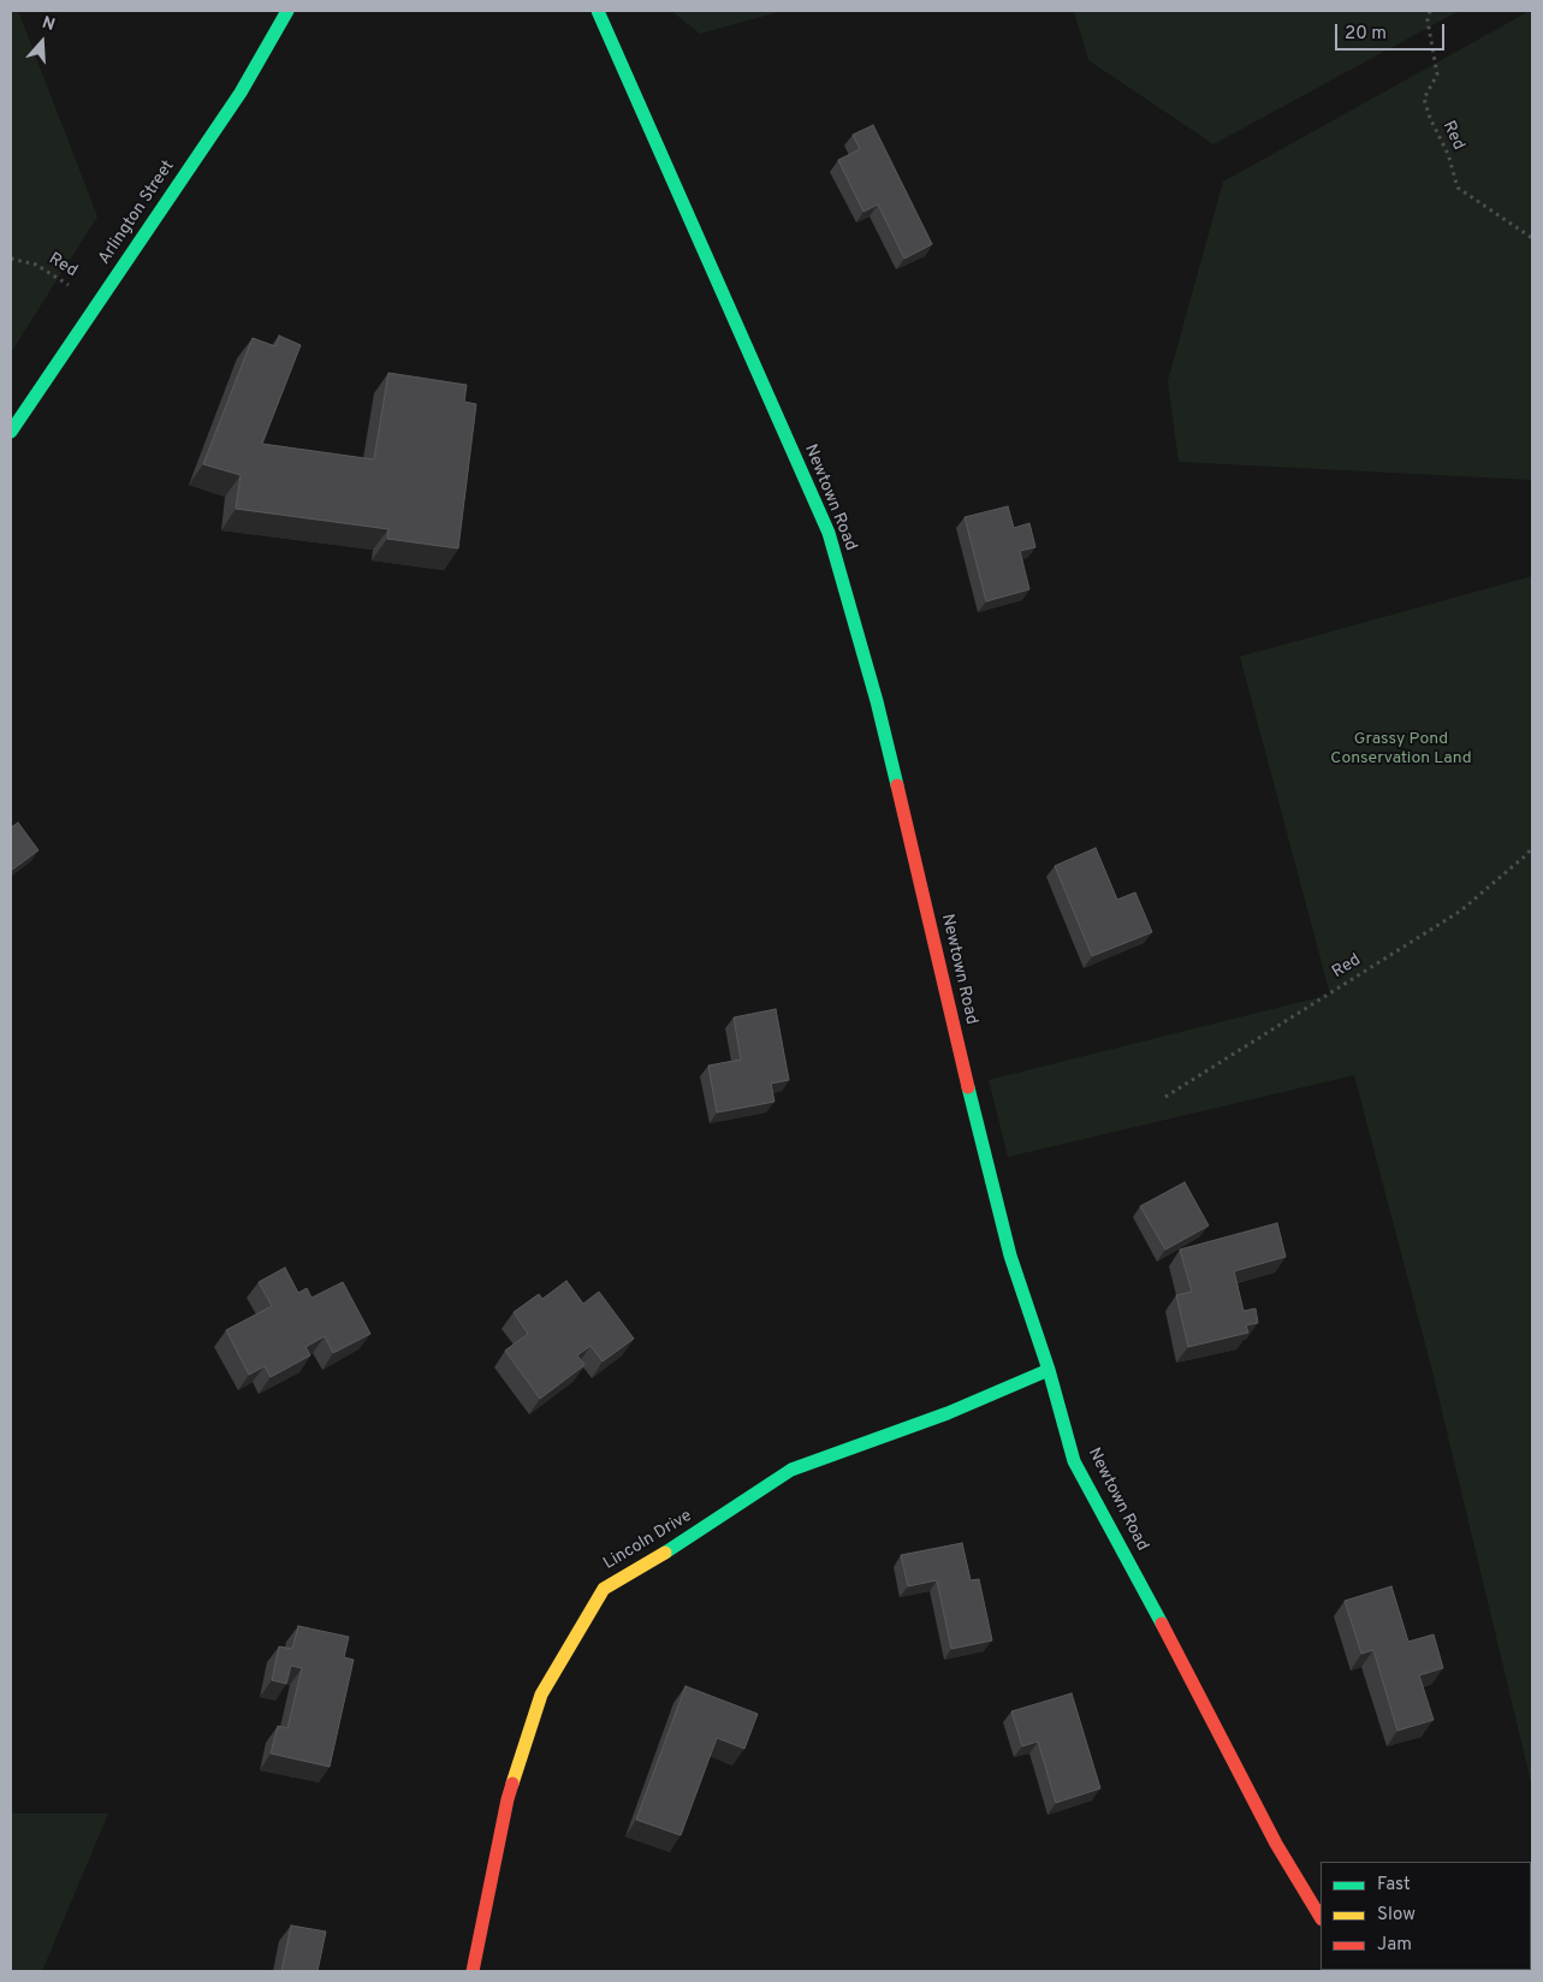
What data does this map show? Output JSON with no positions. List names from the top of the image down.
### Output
{
  "streets": {
    "street": ["Arlington Street", "Newtown Road", "Lincoln Drive"],
    "path": ["Red"]
  },
  "crossings": [
    ["Red", "Arlington Street"],
    ["Newtown Road", "Lincoln Drive"]
  ],
  "parks": ["Grassy Pond Conservation Land"],
  "legend": ["Fast", "Slow", "Jam"],
  "scale_bar": "20 m",
  "north": "top"
}
